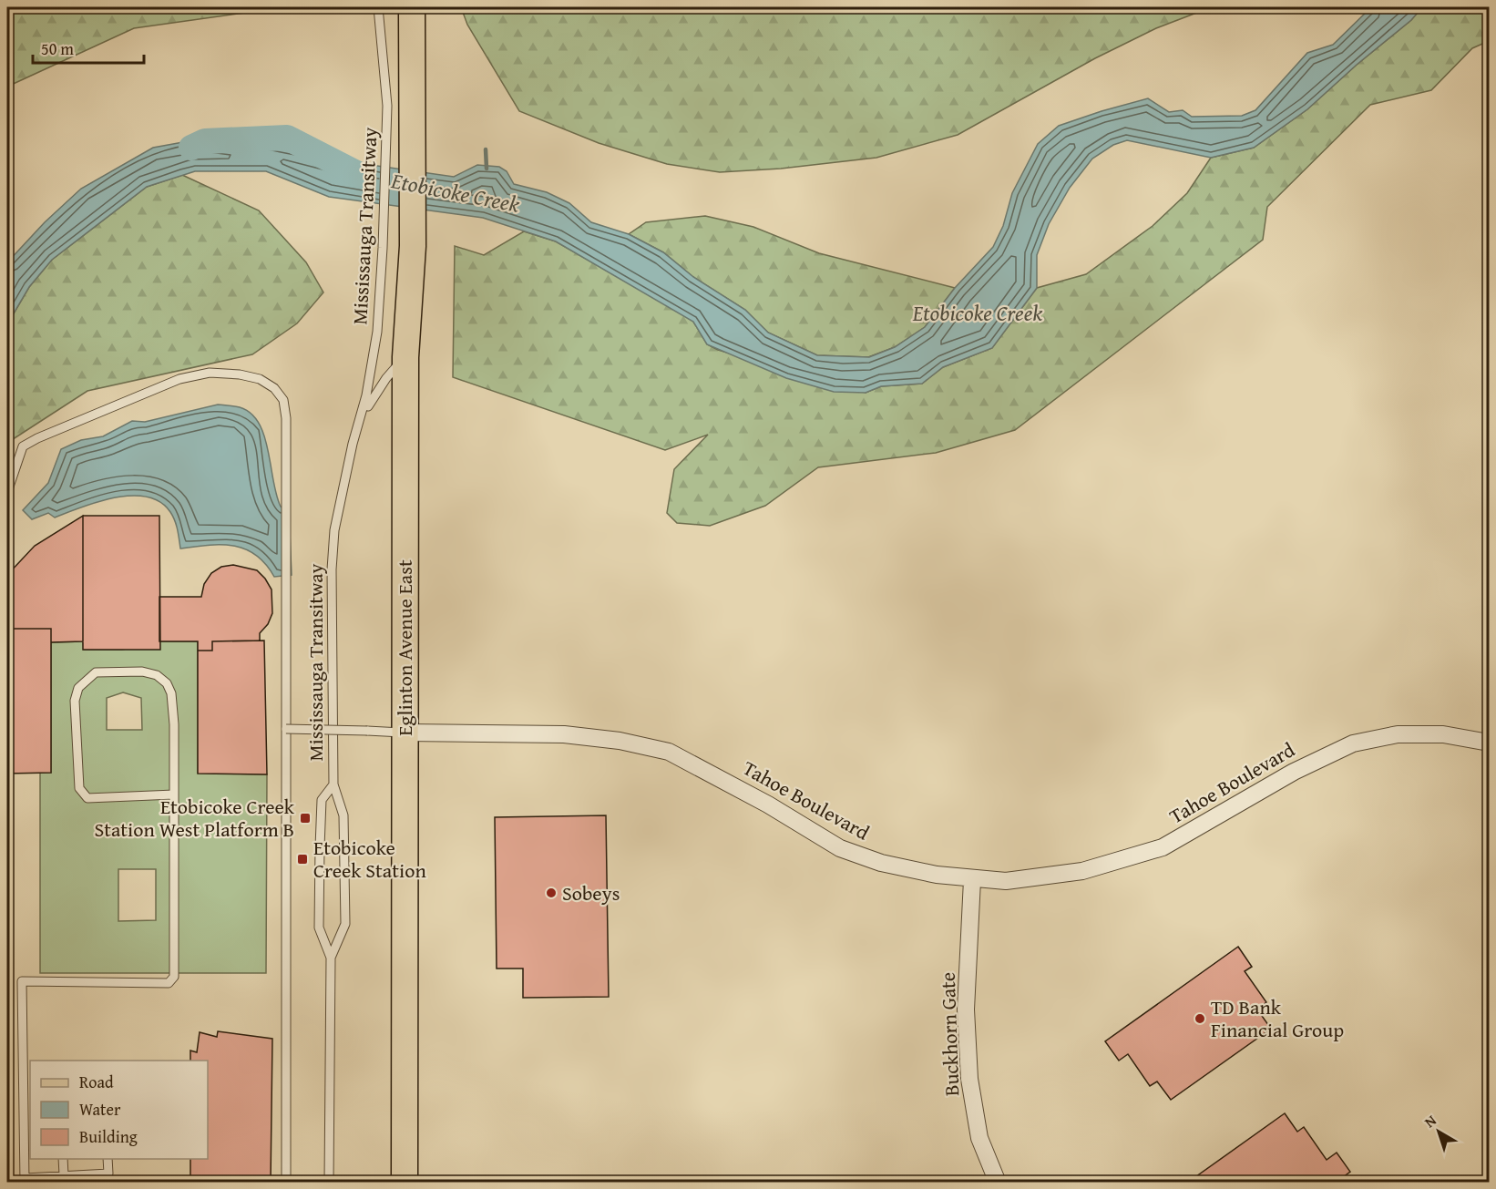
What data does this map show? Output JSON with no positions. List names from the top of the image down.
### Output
{
  "streets": {
    "main road": ["Eglinton Avenue East"],
    "street": ["Tahoe Boulevard", "Buckhorn Gate"],
    "lane": ["Mississauga Transitway"]
  },
  "crossings": [
    ["Mississauga Transitway", "Eglinton Avenue East"],
    ["Eglinton Avenue East", "Tahoe Boulevard"],
    ["Tahoe Boulevard", "Buckhorn Gate"]
  ],
  "water": ["Etobicoke Creek"],
  "places": {
    "transit": ["Etobicoke Creek Station West Platform B", "Etobicoke Creek Station"],
    "other": ["Sobeys", "TD Bank Financial Group"]
  },
  "legend": ["Road", "Water", "Building"],
  "scale_bar": "50 m",
  "north": "top left"
}
